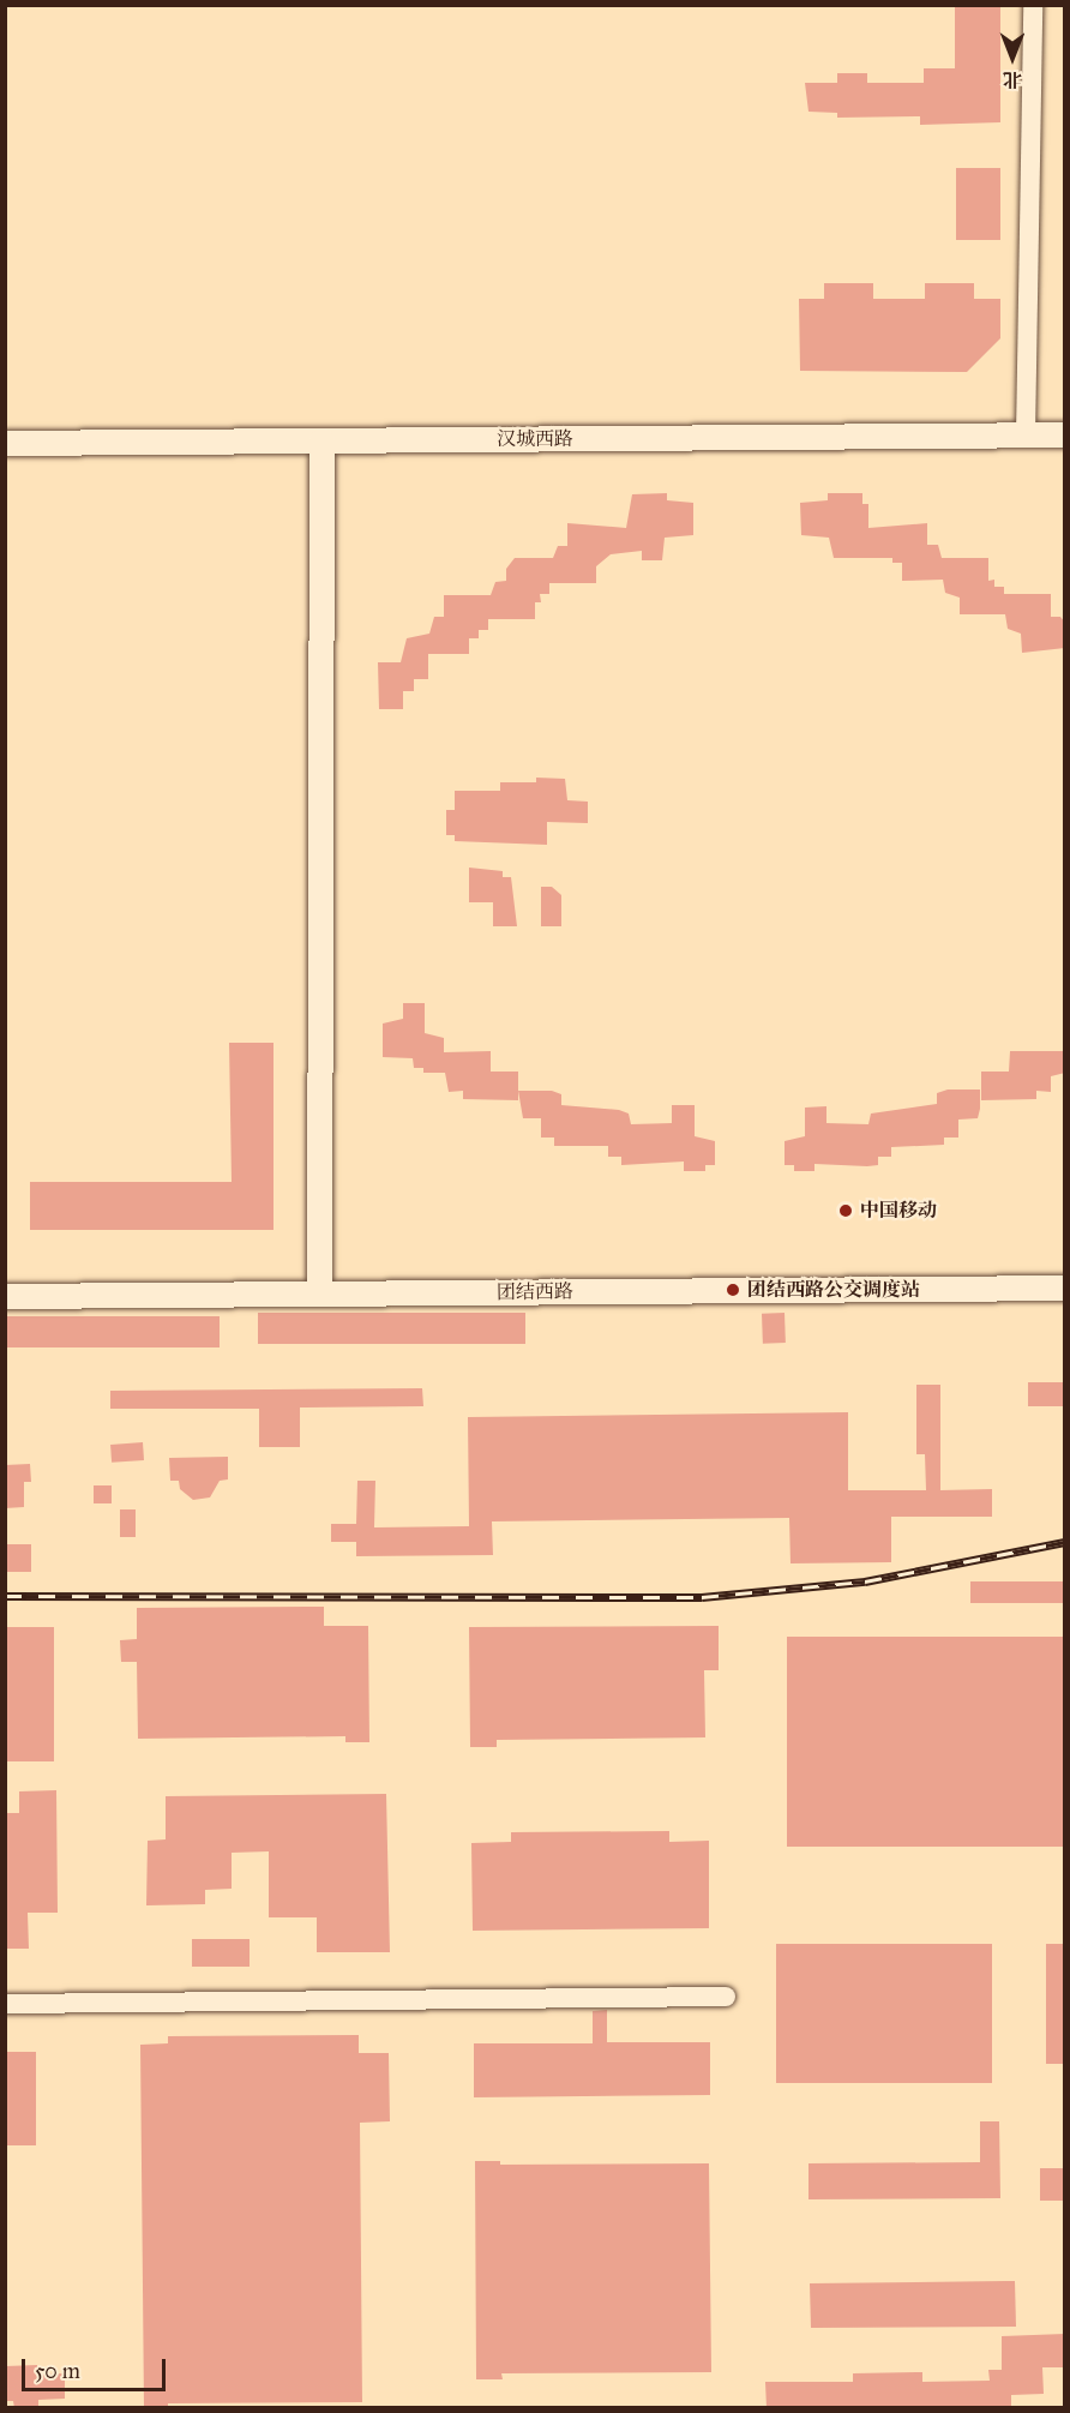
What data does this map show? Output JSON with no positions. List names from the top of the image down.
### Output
{
  "streets": {
    "street": ["汉城西路", "团结西路"]
  },
  "places": ["中国移动", "团结西路公交调度站"],
  "scale_bar": "50 m",
  "north": "bottom"
}
